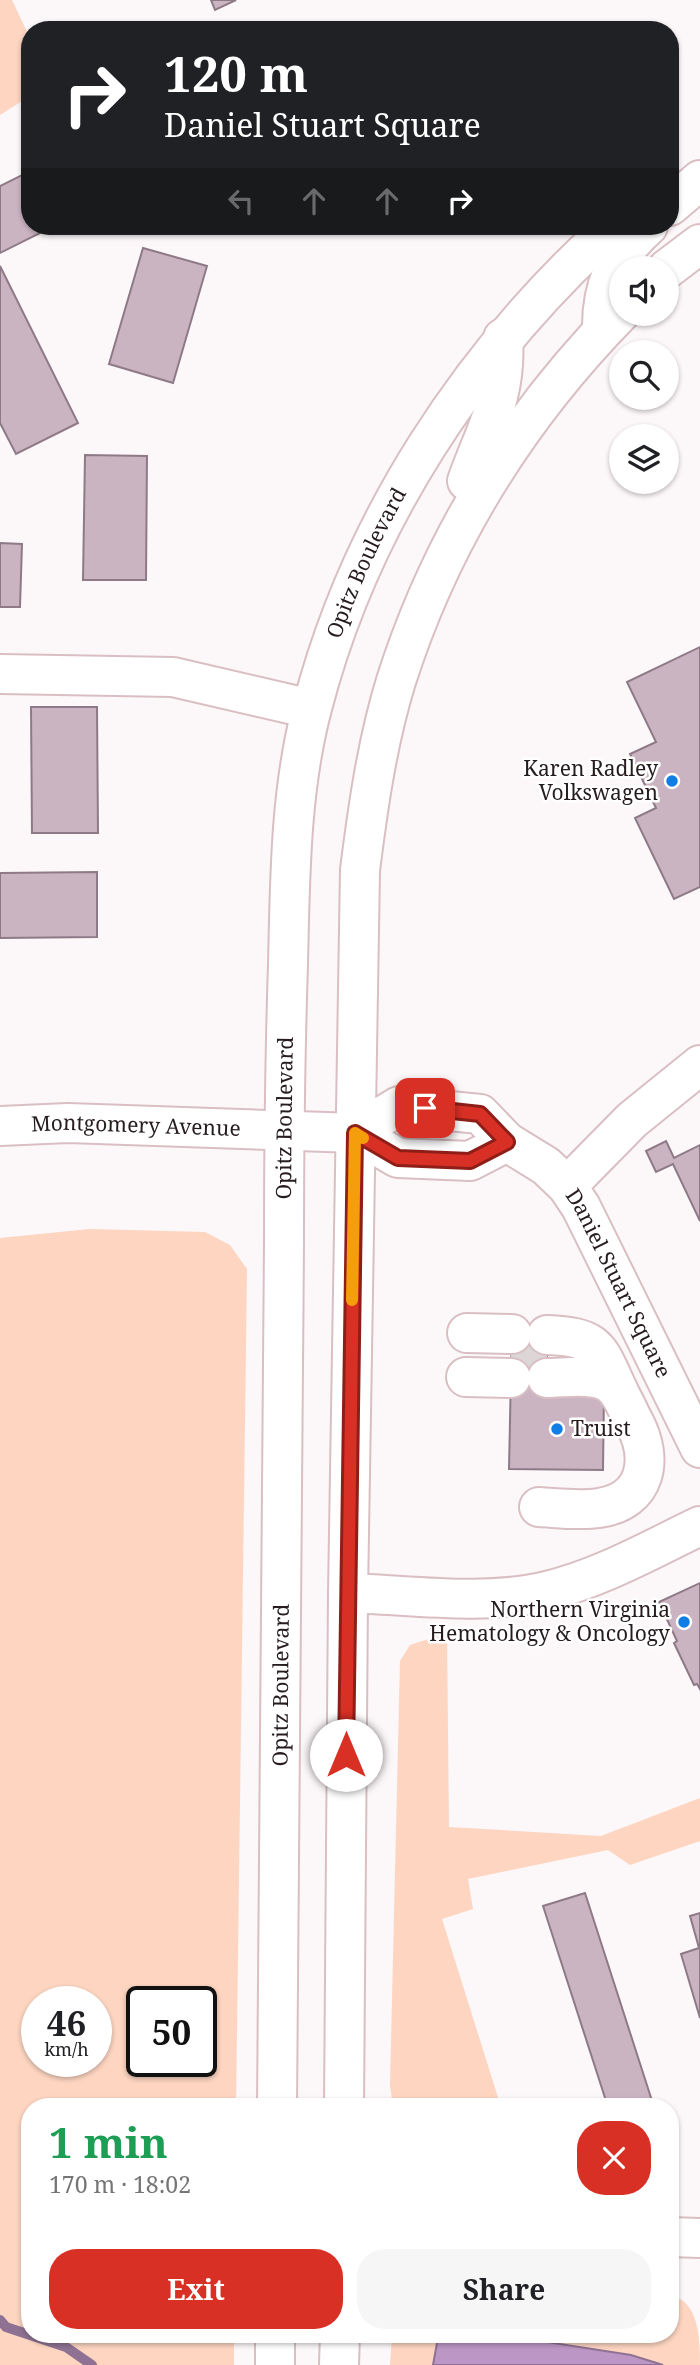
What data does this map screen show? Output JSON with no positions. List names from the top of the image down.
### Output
{
  "streets": {
    "main road": ["Opitz Boulevard", "Montgomery Avenue", "Daniel Stuart Square"]
  },
  "crossings": [
    ["Opitz Boulevard", "Montgomery Avenue"],
    ["Montgomery Avenue", "Daniel Stuart Square"]
  ],
  "places": ["Karen Radley Volkswagen", "Truist", "Northern Virginia Hematology & Oncology"],
  "page": {
    "turn": ["120 m", "Daniel Stuart Square"],
    "speed": "46 km/h",
    "limit": "50",
    "heading": ["1 min", "170 m · 18:02"],
    "buttons": ["Exit", "Share"]
  }
}
